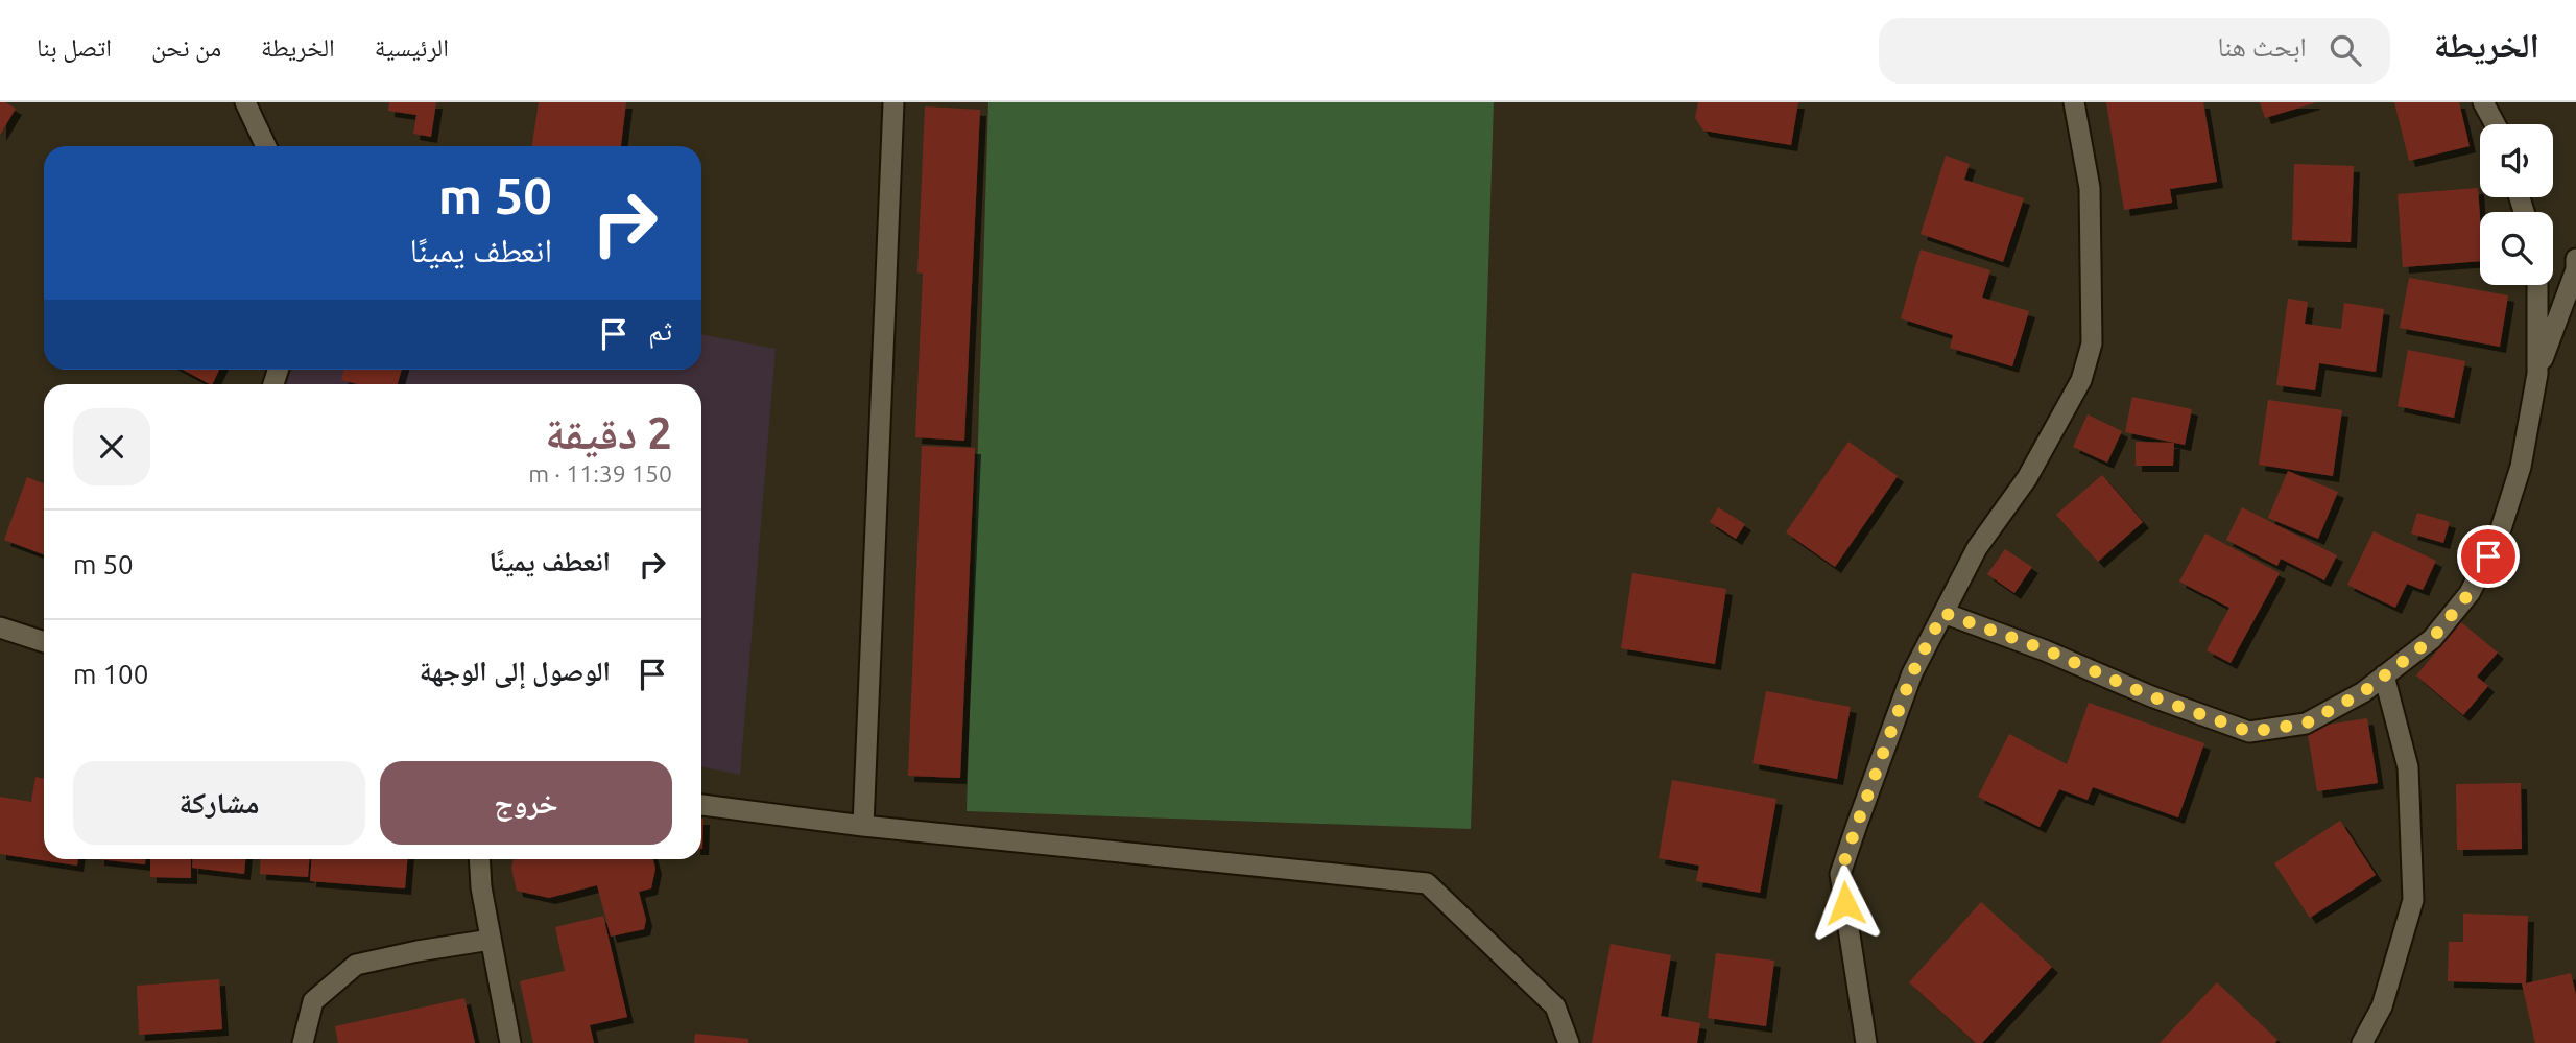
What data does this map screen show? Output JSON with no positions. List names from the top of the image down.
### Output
{
  "page": {
    "header": "الخريطة",
    "search": "ابحث هنا",
    "nav": [
      "الرئيسية",
      "الخريطة",
      "من نحن",
      "اتصل بنا"
    ],
    "turn": ["50 m", "انعطف يمينًا"],
    "then": "ثم",
    "heading": ["2 دقيقة", "150 m · 11:39"],
    "list": [
      {
        "name": "انعطف يمينًا",
        "value": "50 m"
      },
      {
        "name": "الوصول إلى الوجهة",
        "value": "100 m"
      }
    ],
    "buttons": ["خروج", "مشاركة"]
  }
}
